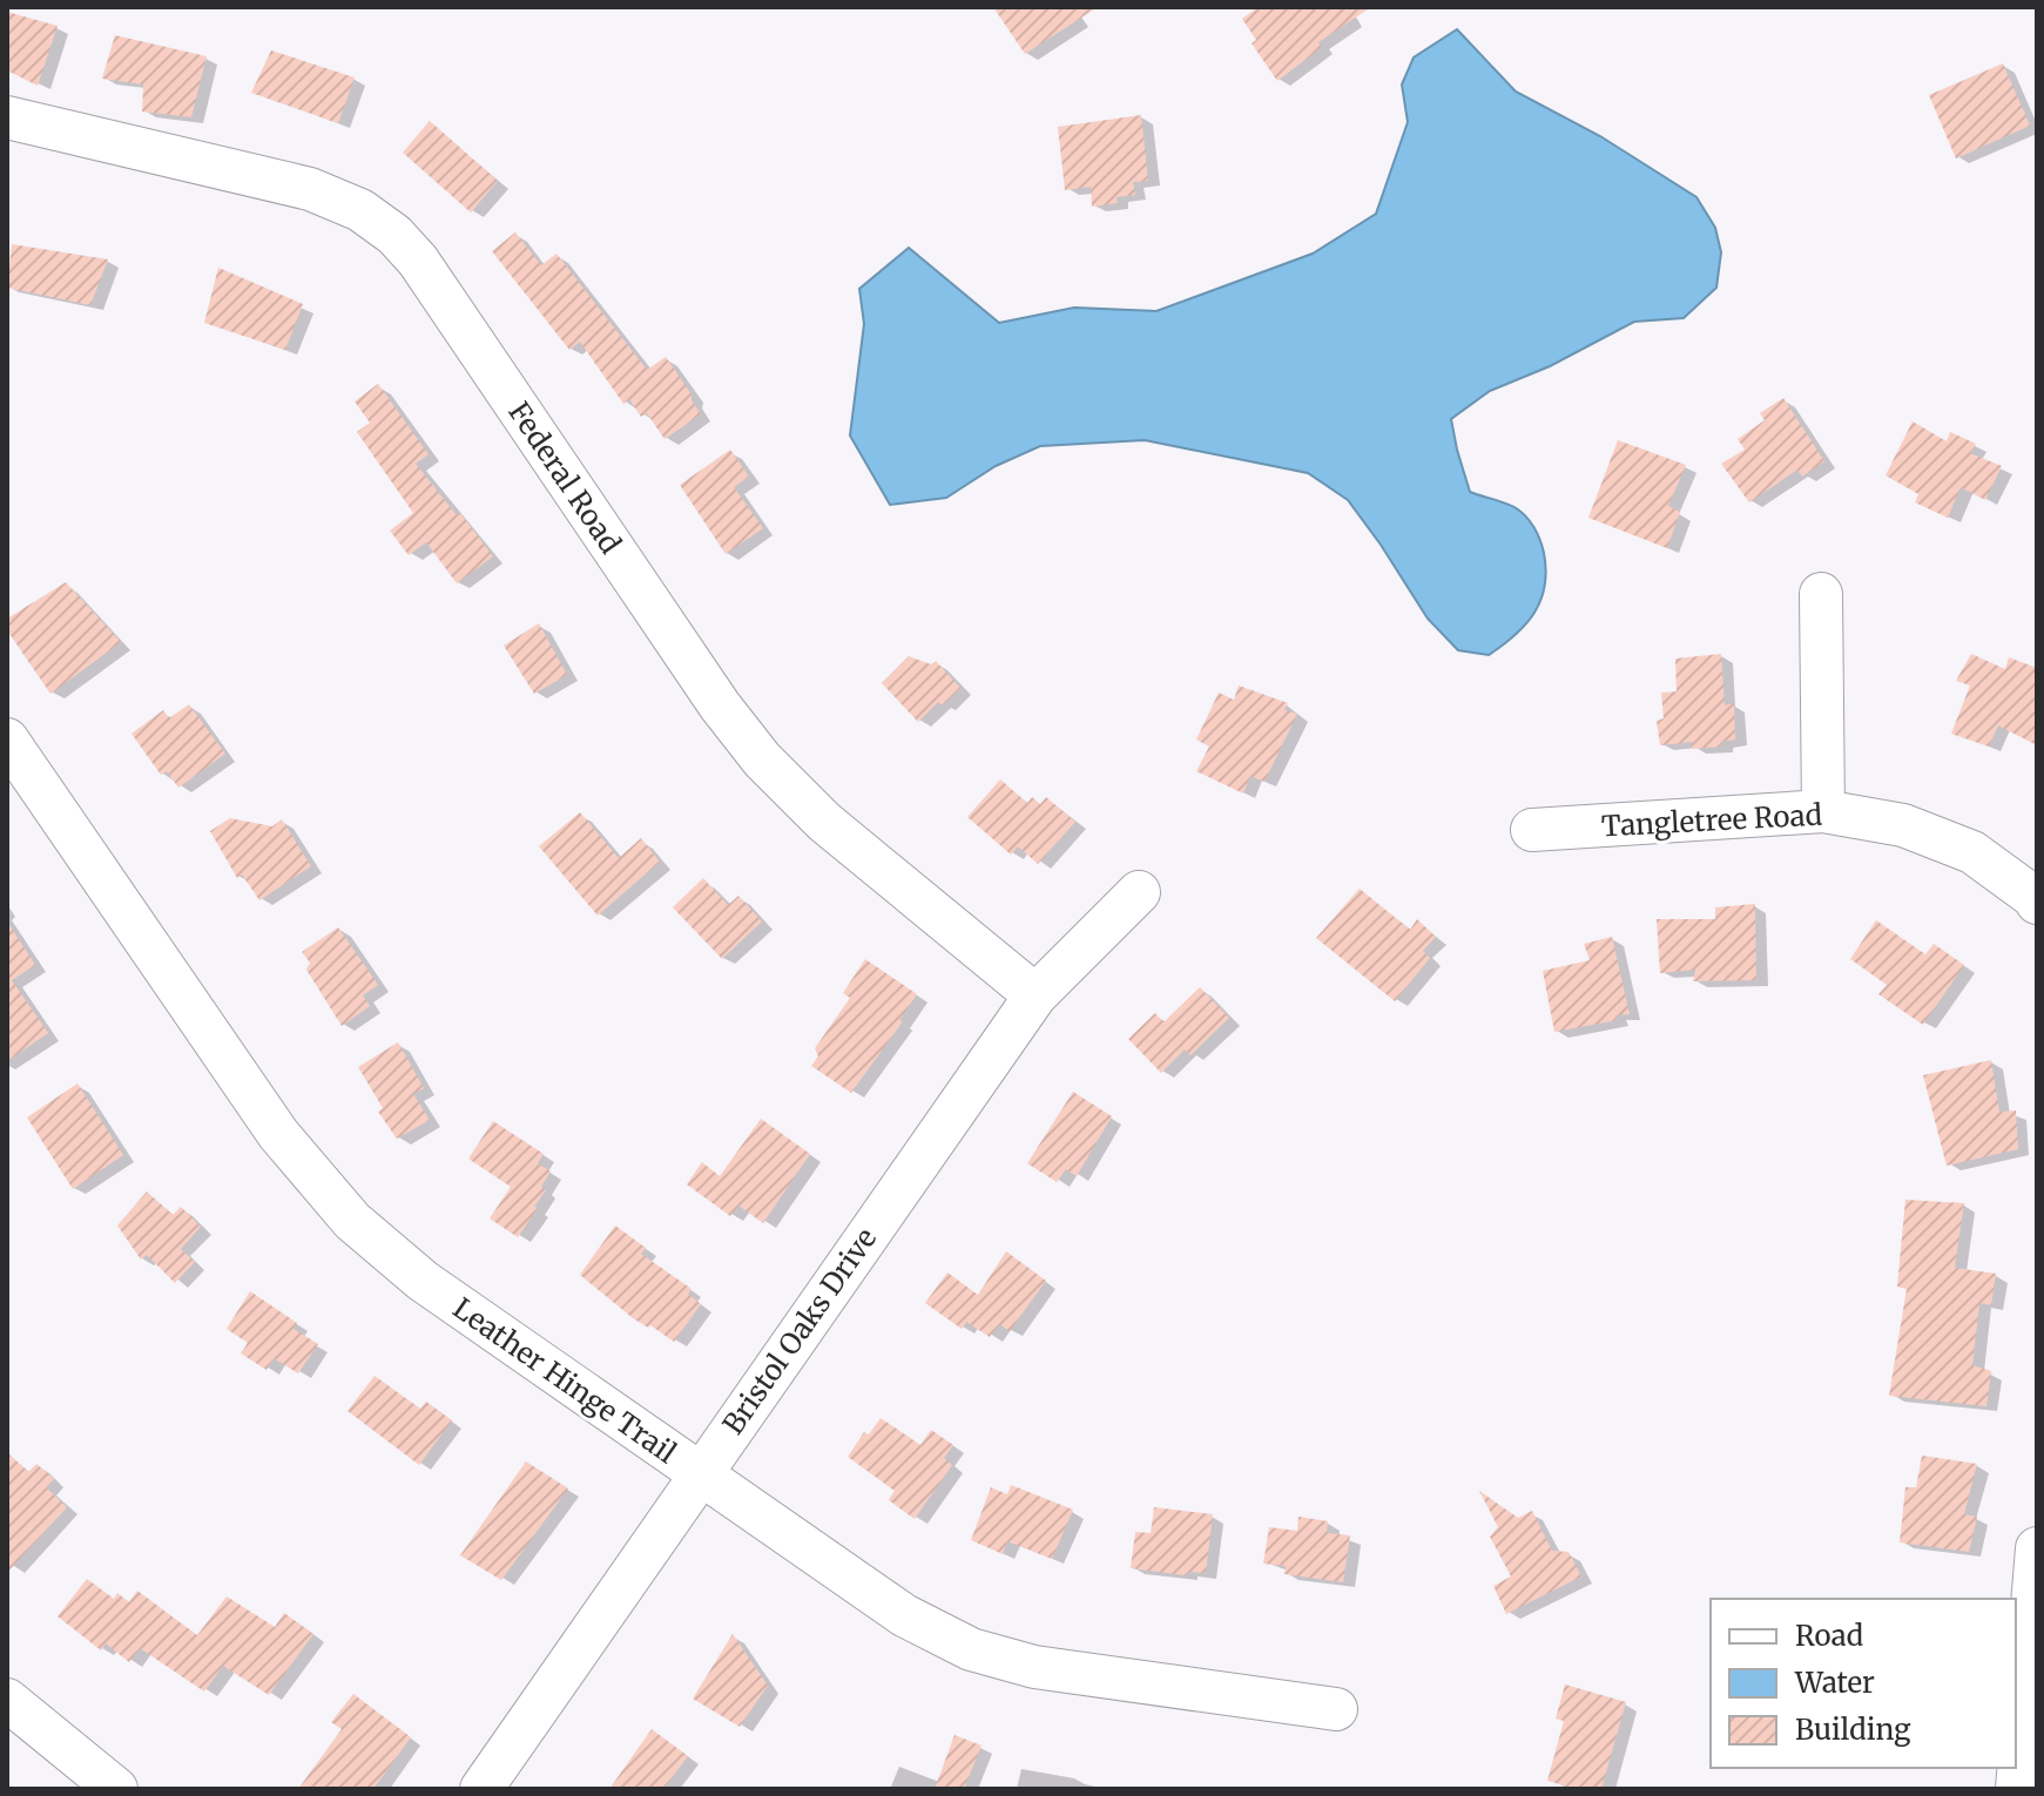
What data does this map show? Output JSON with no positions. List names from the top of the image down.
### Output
{
  "streets": {
    "street": [
      "Federal Road",
      "Tangletree Road",
      "Bristol Oaks Drive",
      "Leather Hinge Trail"
    ]
  },
  "crossings": [
    ["Federal Road", "Bristol Oaks Drive"],
    ["Bristol Oaks Drive", "Leather Hinge Trail"]
  ],
  "legend": ["Road", "Water", "Building"]
}
